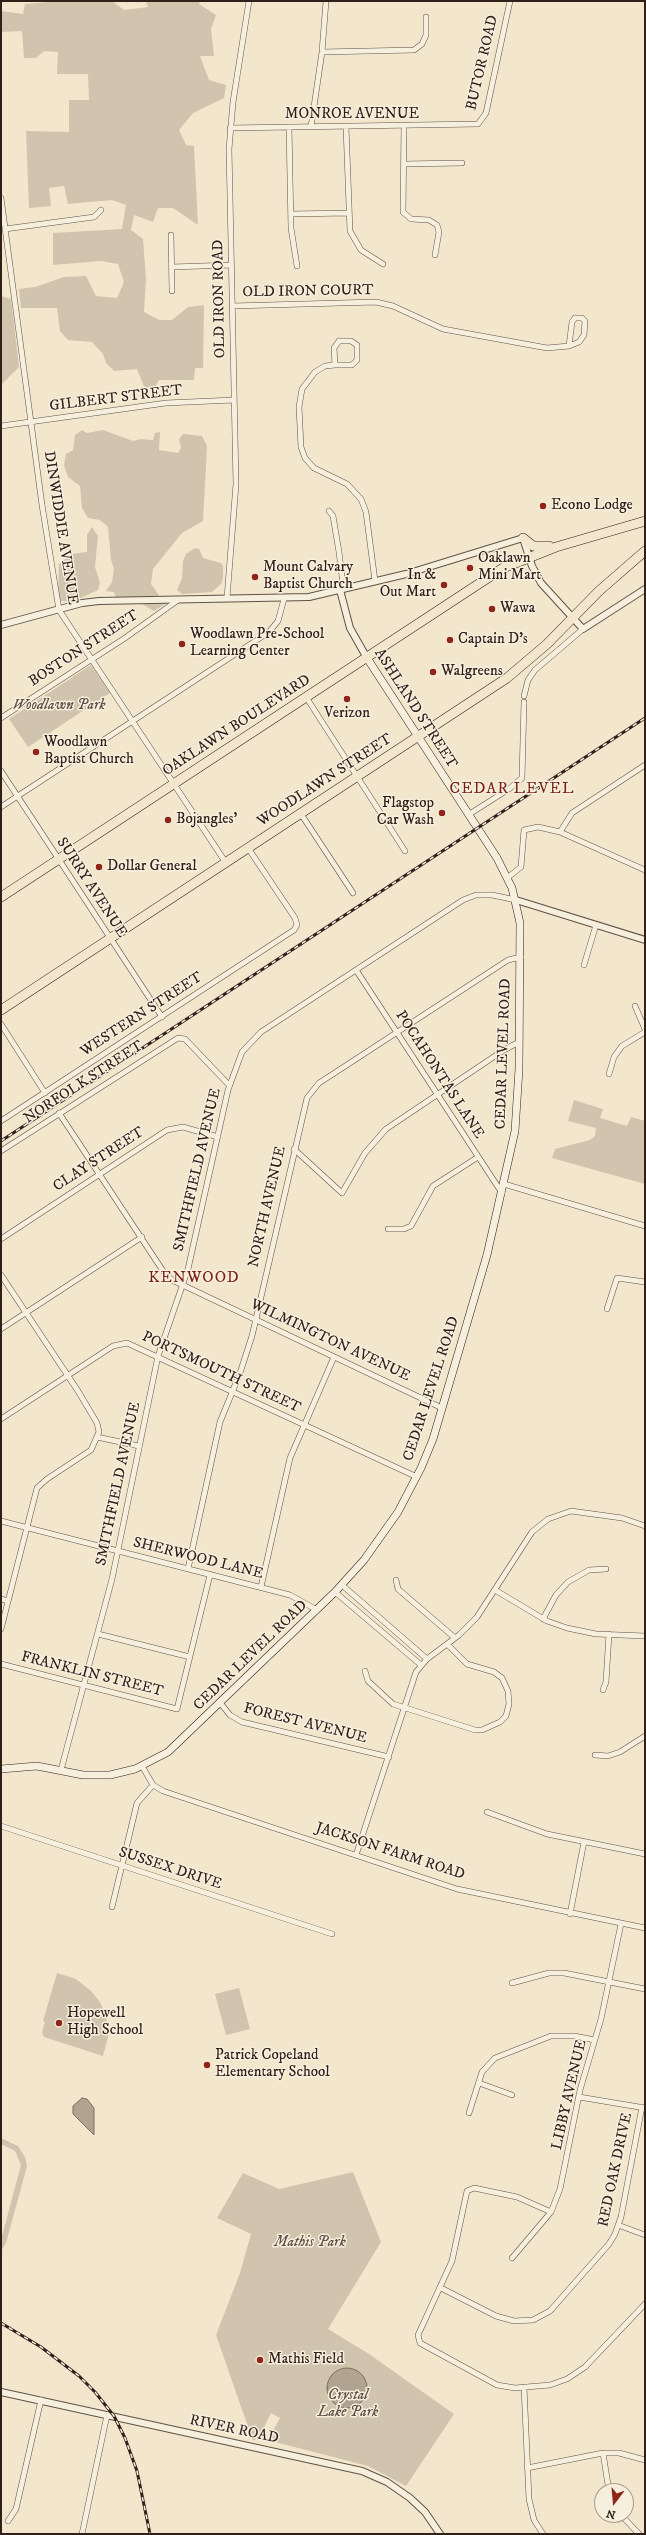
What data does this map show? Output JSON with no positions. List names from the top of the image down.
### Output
{
  "streets": {
    "highway": ["OAKLAWN BOULEVARD", "WOODLAWN STREET"],
    "main road": ["ASHLAND STREET", "CEDAR LEVEL ROAD"],
    "street": [
      "BUTOR ROAD",
      "MONROE AVENUE",
      "OLD IRON COURT",
      "OLD IRON ROAD",
      "GILBERT STREET",
      "DINWIDDIE AVENUE",
      "BOSTON STREET",
      "SURRY AVENUE",
      "WESTERN STREET",
      "POCAHONTAS LANE",
      "NORFOLK STREET",
      "CLAY STREET",
      "SMITHFIELD AVENUE",
      "NORTH AVENUE",
      "WILMINGTON AVENUE",
      "PORTSMOUTH STREET",
      "SHERWOOD LANE",
      "FRANKLIN STREET",
      "FOREST AVENUE",
      "JACKSON FARM ROAD",
      "SUSSEX DRIVE",
      "LIBBY AVENUE",
      "RED OAK DRIVE",
      "RIVER ROAD"
    ]
  },
  "crossings": [
    ["BUTOR ROAD", "MONROE AVENUE"],
    ["MONROE AVENUE", "OLD IRON ROAD"],
    ["OLD IRON COURT", "OLD IRON ROAD"],
    ["OLD IRON ROAD", "GILBERT STREET"],
    ["GILBERT STREET", "DINWIDDIE AVENUE"],
    ["DINWIDDIE AVENUE", "BOSTON STREET"],
    ["DINWIDDIE AVENUE", "OAKLAWN BOULEVARD"],
    ["DINWIDDIE AVENUE", "WOODLAWN STREET"],
    ["ASHLAND STREET", "OAKLAWN BOULEVARD"],
    ["ASHLAND STREET", "WOODLAWN STREET"],
    ["ASHLAND STREET", "CEDAR LEVEL ROAD"],
    ["OAKLAWN BOULEVARD", "SURRY AVENUE"],
    ["WOODLAWN STREET", "SURRY AVENUE"],
    ["WOODLAWN STREET", "WESTERN STREET"],
    ["SURRY AVENUE", "WESTERN STREET"],
    ["CEDAR LEVEL ROAD", "POCAHONTAS LANE"],
    ["CEDAR LEVEL ROAD", "SMITHFIELD AVENUE"],
    ["CEDAR LEVEL ROAD", "NORTH AVENUE"],
    ["CEDAR LEVEL ROAD", "WILMINGTON AVENUE"],
    ["CEDAR LEVEL ROAD", "PORTSMOUTH STREET"],
    ["CEDAR LEVEL ROAD", "SHERWOOD LANE"],
    ["CEDAR LEVEL ROAD", "FOREST AVENUE"],
    ["POCAHONTAS LANE", "SMITHFIELD AVENUE"],
    ["POCAHONTAS LANE", "NORTH AVENUE"],
    ["NORFOLK STREET", "SMITHFIELD AVENUE"],
    ["NORFOLK STREET", "WILMINGTON AVENUE"],
    ["CLAY STREET", "SMITHFIELD AVENUE"],
    ["CLAY STREET", "WILMINGTON AVENUE"],
    ["SMITHFIELD AVENUE", "WILMINGTON AVENUE"],
    ["SMITHFIELD AVENUE", "PORTSMOUTH STREET"],
    ["SMITHFIELD AVENUE", "SHERWOOD LANE"],
    ["SMITHFIELD AVENUE", "FRANKLIN STREET"],
    ["NORTH AVENUE", "WILMINGTON AVENUE"],
    ["NORTH AVENUE", "PORTSMOUTH STREET"],
    ["NORTH AVENUE", "SHERWOOD LANE"],
    ["JACKSON FARM ROAD", "LIBBY AVENUE"]
  ],
  "districts": ["CEDAR LEVEL", "KENWOOD"],
  "parks": ["Woodlawn Park", "Mathis Park", "Crystal Lake Park"],
  "places": [
    "Econo Lodge",
    "Oaklawn Mini Mart",
    "Mount Calvary Baptist Church",
    "In & Out Mart",
    "Wawa",
    "Captain D's",
    "Woodlawn Pre-School Learning Center",
    "Walgreens",
    "Verizon",
    "Woodlawn Baptist Church",
    "Flagstop Car Wash",
    "Bojangles'",
    "Dollar General",
    "Hopewell High School",
    "Patrick Copeland Elementary School",
    "Mathis Field"
  ],
  "north": "bottom"
}
